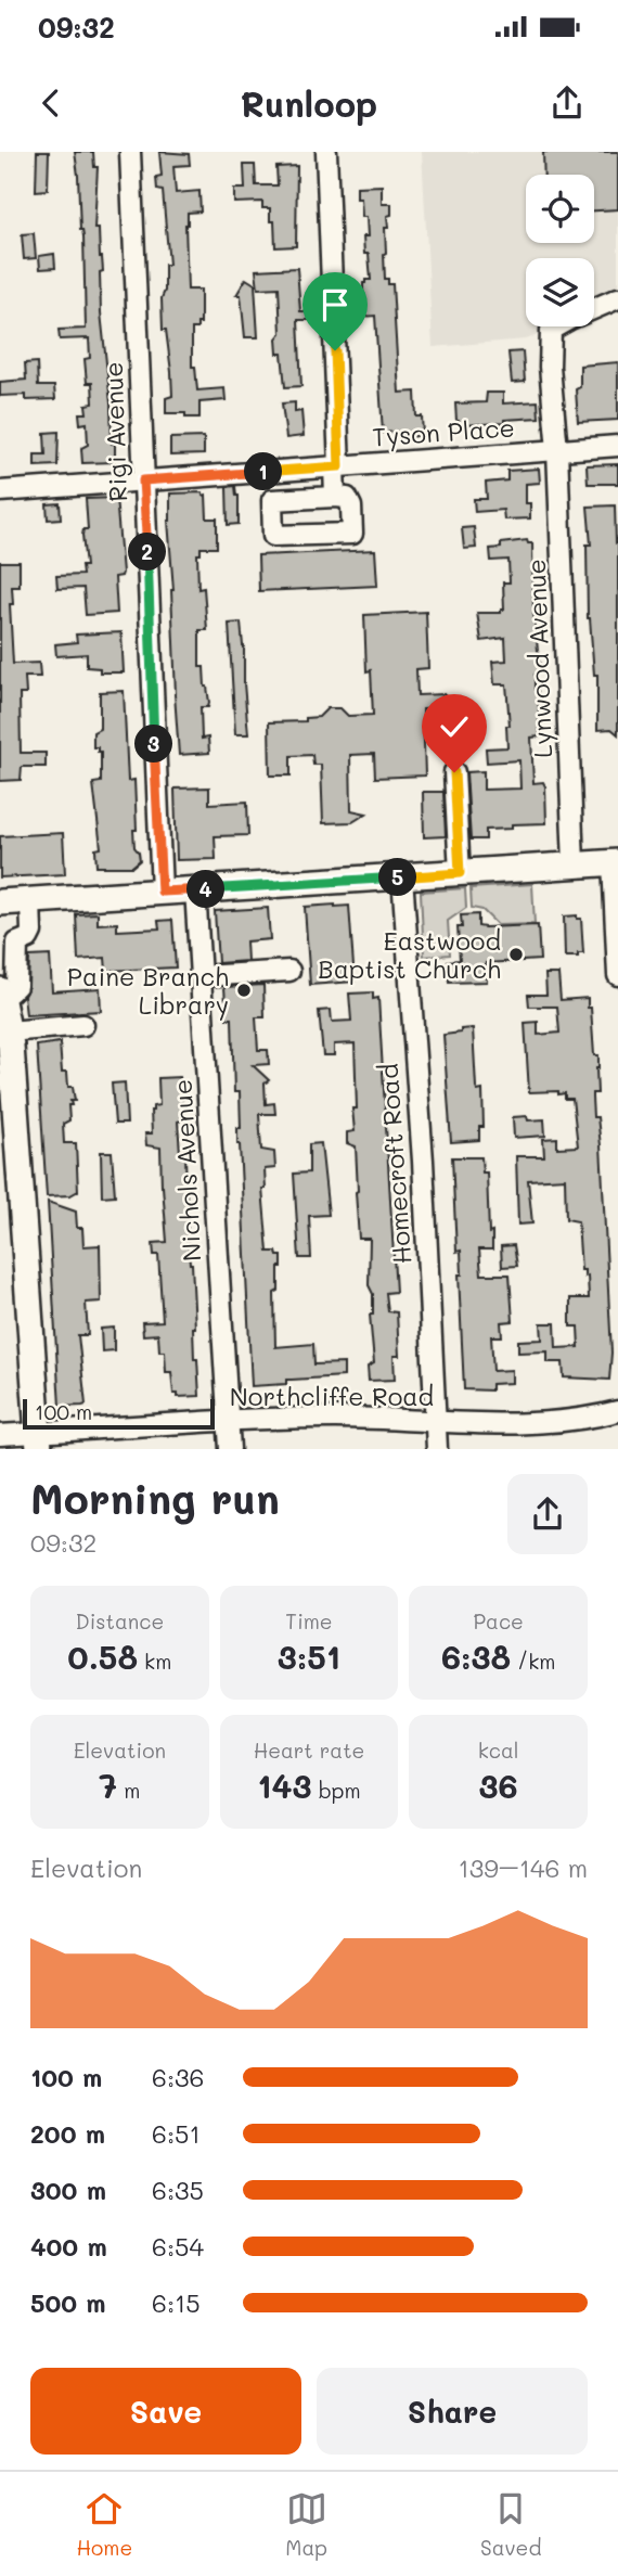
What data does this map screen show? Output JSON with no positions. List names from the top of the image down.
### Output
{
  "streets": {
    "street": [
      "Rigi Avenue",
      "Tyson Place",
      "Lynwood Avenue",
      "Homecroft Road",
      "Nichols Avenue",
      "Northcliffe Road"
    ]
  },
  "crossings": [
    ["Rigi Avenue", "Tyson Place"],
    ["Tyson Place", "Lynwood Avenue"],
    ["Homecroft Road", "Northcliffe Road"],
    ["Nichols Avenue", "Northcliffe Road"]
  ],
  "places": ["Eastwood Baptist Church", "Paine Branch Library"],
  "scale_bar": "100 m",
  "page": {
    "status": "09:32",
    "header": "Runloop",
    "pins": [
      "1",
      "2",
      "3",
      "5",
      "4"
    ],
    "scale": "100 m",
    "heading": ["Morning run", "09:32"],
    "stats": [
      ["Distance", "0.58 km"],
      ["Time", "3:51"],
      ["Pace", "6:38 /km"],
      ["Elevation", "7 m"],
      ["Heart rate", "143 bpm"],
      ["kcal", "36"]
    ],
    "chart": ["Elevation", "139–146 m"],
    "list": [
      {
        "name": "100 m",
        "note": "6:36"
      },
      {
        "name": "200 m",
        "note": "6:51"
      },
      {
        "name": "300 m",
        "note": "6:35"
      },
      {
        "name": "400 m",
        "note": "6:54"
      },
      {
        "name": "500 m",
        "note": "6:15"
      }
    ],
    "buttons": ["Save", "Share"],
    "tabs": ["Home", "Map", "Saved"]
  }
}
